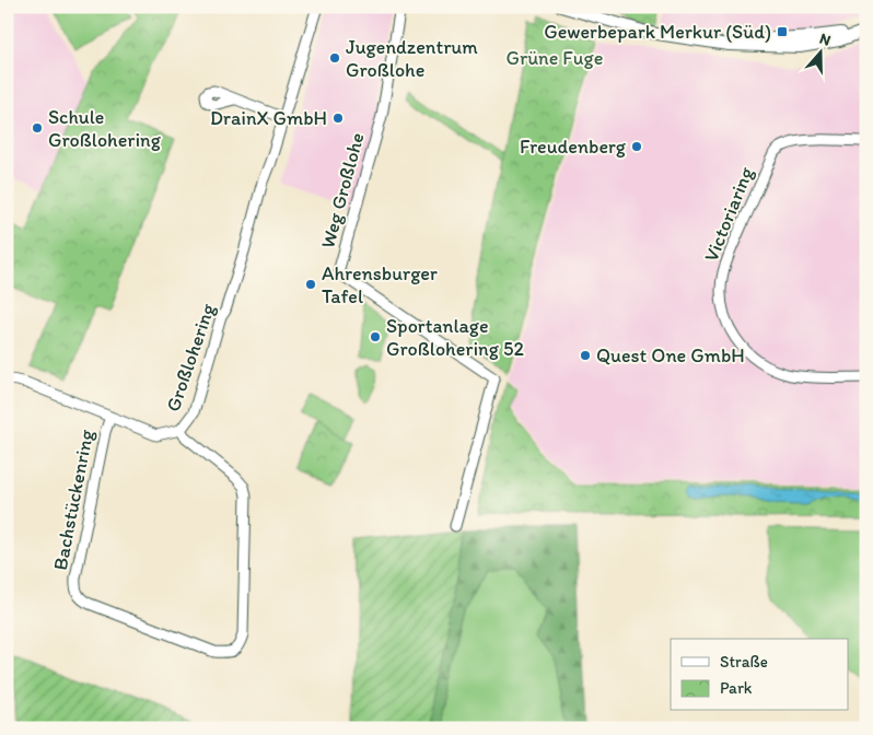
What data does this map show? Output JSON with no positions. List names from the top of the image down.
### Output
{
  "streets": {
    "street": [
      "Weg Großlohe",
      "Victoriaring",
      "Großlohering",
      "Bachstückenring"
    ]
  },
  "crossings": [
    ["Großlohering", "Bachstückenring"]
  ],
  "parks": ["Grüne Fuge"],
  "places": {
    "transit": ["Gewerbepark Merkur (Süd)"],
    "other": [
      "Jugendzentrum Großlohe",
      "DrainX GmbH",
      "Schule Großlohering",
      "Freudenberg",
      "Ahrensburger Tafel",
      "Sportanlage Großlohering 52",
      "Quest One GmbH"
    ]
  },
  "legend": ["Straße", "Park"],
  "north": "top"
}
